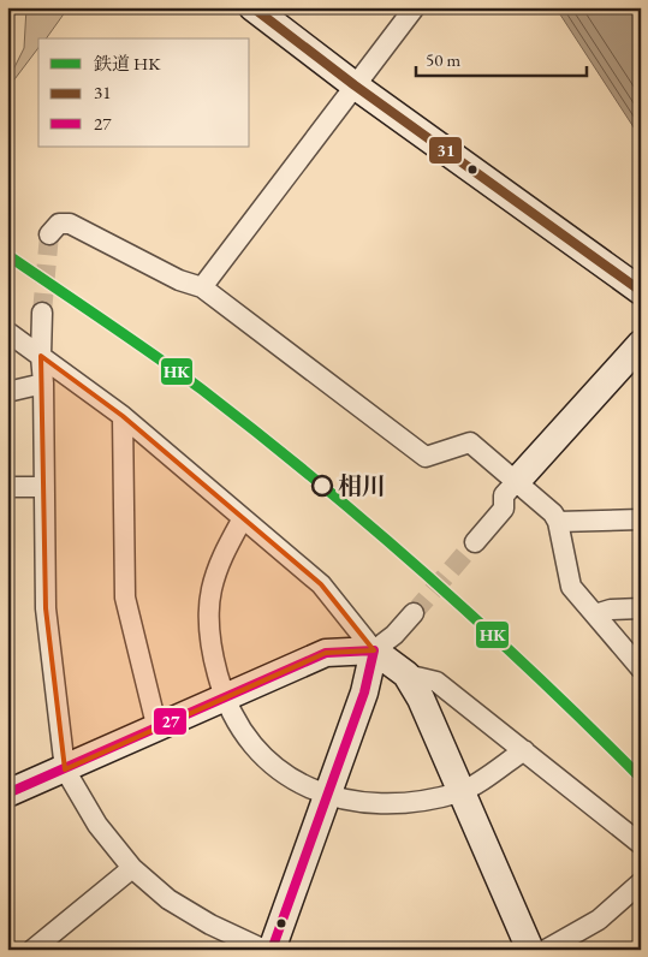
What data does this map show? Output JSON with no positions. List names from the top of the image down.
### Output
{
  "places": ["相川"],
  "lines": ["transit line 31", "rail line HK", "transit line 27"],
  "legend": ["鉄道 HK", "31", "27"],
  "scale_bar": "50 m"
}
